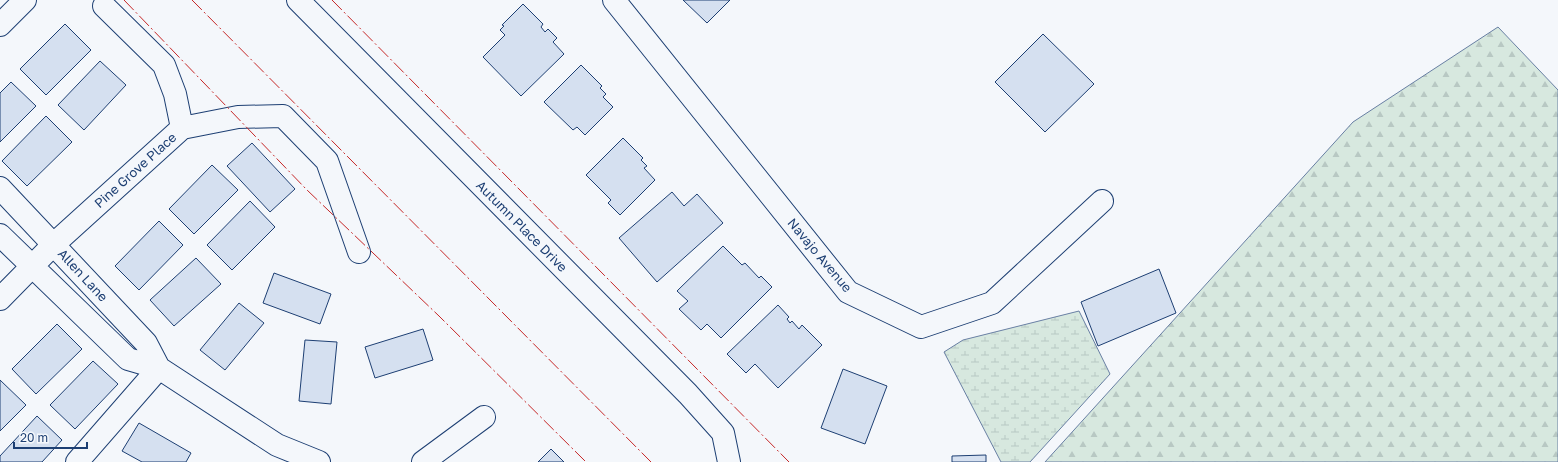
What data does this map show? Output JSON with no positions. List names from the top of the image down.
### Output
{
  "streets": {
    "street": [
      "Pine Grove Place",
      "Autumn Place Drive",
      "Navajo Avenue",
      "Allen Lane"
    ]
  },
  "crossings": [
    ["Pine Grove Place", "Allen Lane"]
  ],
  "scale_bar": "20 m"
}
